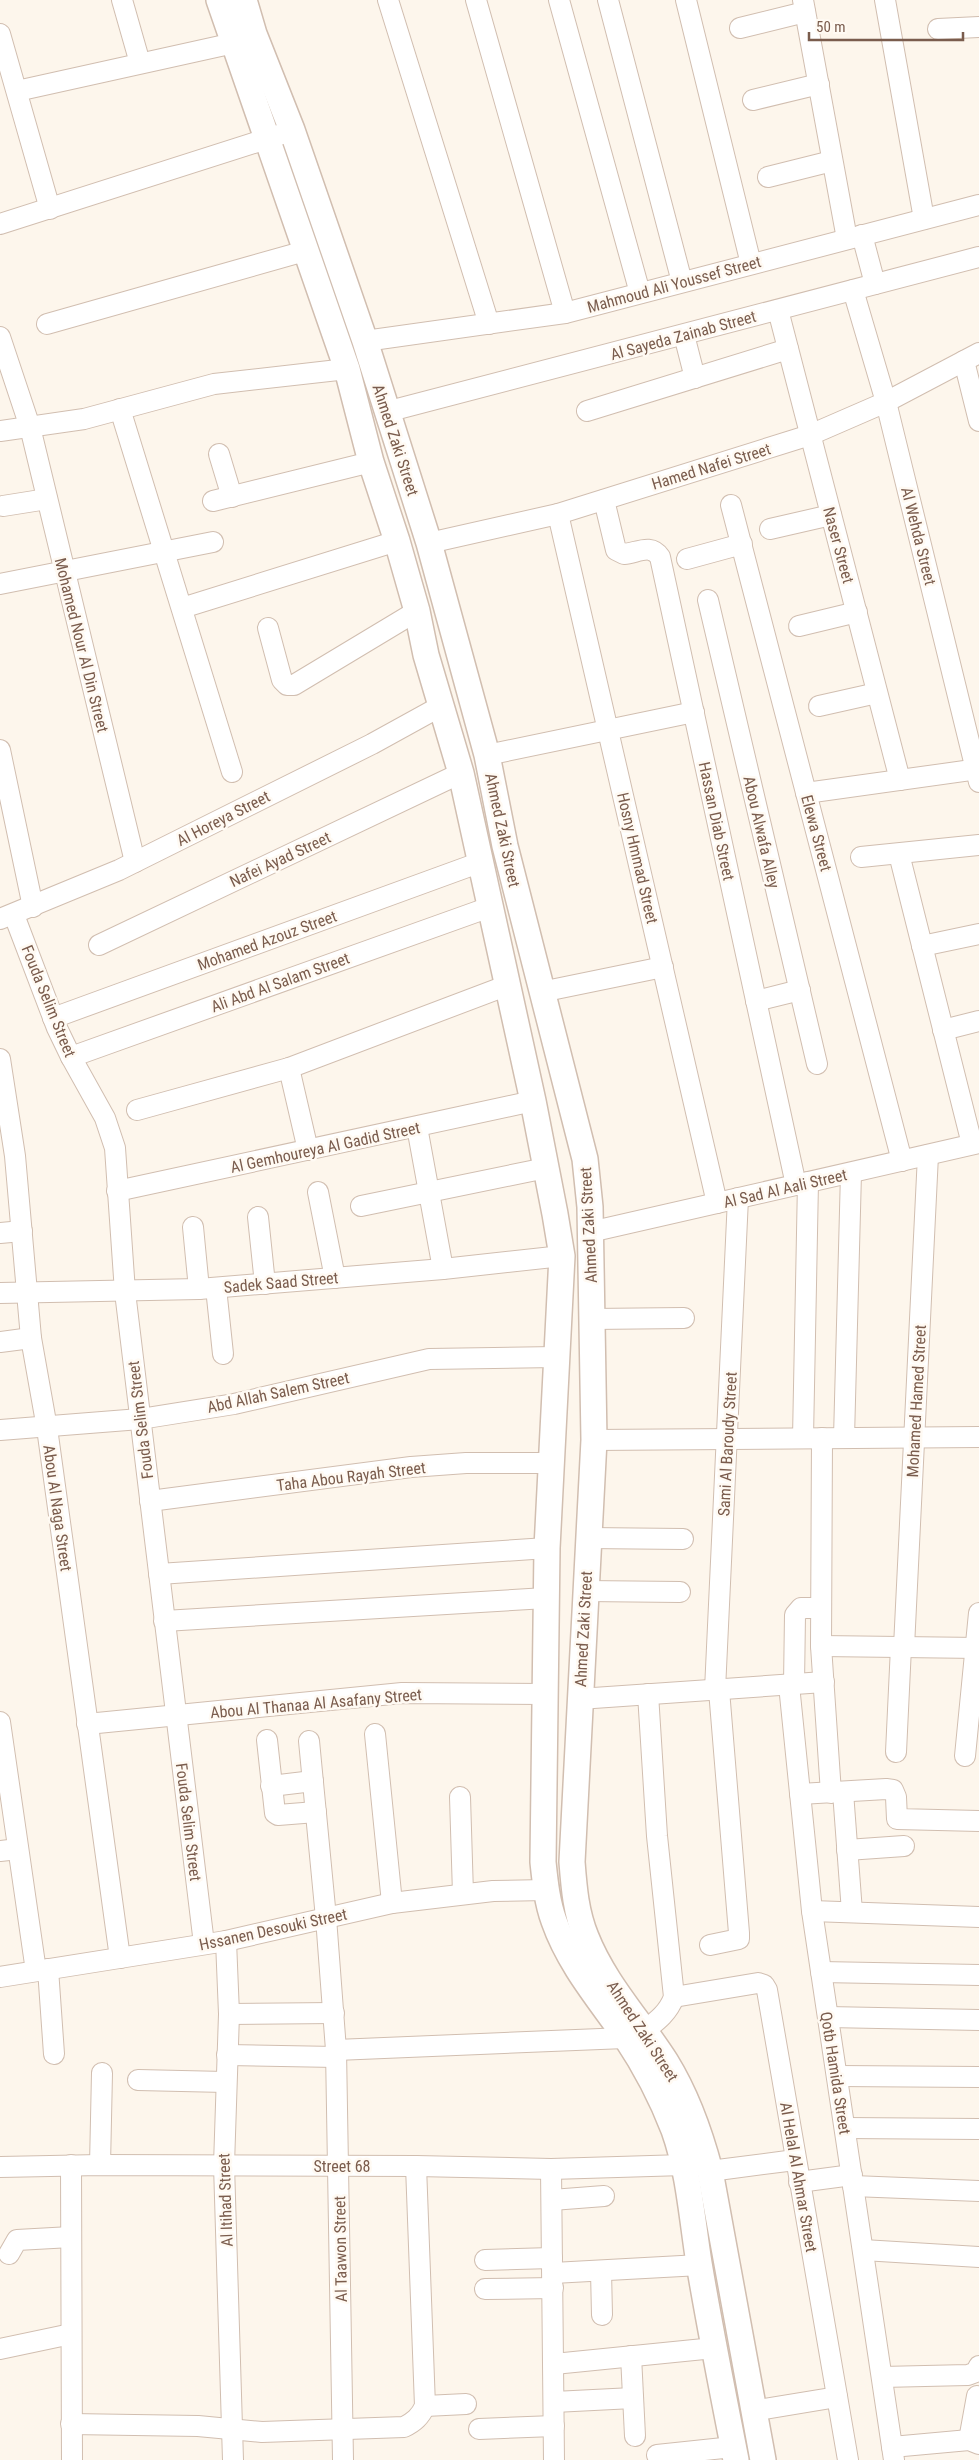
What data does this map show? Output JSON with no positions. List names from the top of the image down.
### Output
{
  "streets": {
    "street": [
      "Mahmoud Ali Youssef Street",
      "Al Sayeda Zainab Street",
      "Ahmed Zaki Street",
      "Hamed Nafei Street",
      "Al Wehda Street",
      "Naser Street",
      "Mohamed Nour Al Din Street",
      "Al Horeya Street",
      "Hassan Diab Street",
      "Abou Alwafa Alley",
      "Elewa Street",
      "Hosny Hmmad Street",
      "Nafei Ayad Street",
      "Mohamed Azouz Street",
      "Ali Abd Al Salam Street",
      "Fouda Selim Street",
      "Al Gemhoureya Al Gadid Street",
      "Al Sad Al Aali Street",
      "Sadek Saad Street",
      "Abd Allah Salem Street",
      "Mohamed Hamed Street",
      "Sami Al Baroudy Street",
      "Taha Abou Rayah Street",
      "Abou Al Naga Street",
      "Abou Al Thanaa Al Asafany Street",
      "Hssanen Desouki Street",
      "Qotb Hamida Street",
      "Street 68",
      "Al Helal Al Ahmar Street",
      "Al Itihad Street",
      "Al Taawon Street"
    ]
  },
  "crossings": [
    ["Mahmoud Ali Youssef Street", "Ahmed Zaki Street"],
    ["Al Sayeda Zainab Street", "Ahmed Zaki Street"],
    ["Al Sayeda Zainab Street", "Al Wehda Street"],
    ["Al Sayeda Zainab Street", "Naser Street"],
    ["Ahmed Zaki Street", "Hamed Nafei Street"],
    ["Ahmed Zaki Street", "Al Horeya Street"],
    ["Ahmed Zaki Street", "Nafei Ayad Street"],
    ["Ahmed Zaki Street", "Mohamed Azouz Street"],
    ["Ahmed Zaki Street", "Ali Abd Al Salam Street"],
    ["Ahmed Zaki Street", "Al Gemhoureya Al Gadid Street"],
    ["Ahmed Zaki Street", "Al Sad Al Aali Street"],
    ["Ahmed Zaki Street", "Sadek Saad Street"],
    ["Ahmed Zaki Street", "Abd Allah Salem Street"],
    ["Ahmed Zaki Street", "Taha Abou Rayah Street"],
    ["Ahmed Zaki Street", "Abou Al Thanaa Al Asafany Street"],
    ["Ahmed Zaki Street", "Hssanen Desouki Street"],
    ["Ahmed Zaki Street", "Street 68"],
    ["Hamed Nafei Street", "Al Wehda Street"],
    ["Hamed Nafei Street", "Naser Street"],
    ["Hamed Nafei Street", "Hassan Diab Street"],
    ["Hamed Nafei Street", "Hosny Hmmad Street"],
    ["Mohamed Nour Al Din Street", "Al Horeya Street"],
    ["Al Horeya Street", "Fouda Selim Street"],
    ["Hassan Diab Street", "Al Sad Al Aali Street"],
    ["Hassan Diab Street", "Qotb Hamida Street"],
    ["Elewa Street", "Al Sad Al Aali Street"],
    ["Hosny Hmmad Street", "Al Sad Al Aali Street"],
    ["Mohamed Azouz Street", "Fouda Selim Street"],
    ["Ali Abd Al Salam Street", "Fouda Selim Street"],
    ["Fouda Selim Street", "Al Gemhoureya Al Gadid Street"],
    ["Fouda Selim Street", "Sadek Saad Street"],
    ["Fouda Selim Street", "Abd Allah Salem Street"],
    ["Fouda Selim Street", "Taha Abou Rayah Street"],
    ["Fouda Selim Street", "Abou Al Thanaa Al Asafany Street"],
    ["Fouda Selim Street", "Hssanen Desouki Street"],
    ["Al Sad Al Aali Street", "Mohamed Hamed Street"],
    ["Al Sad Al Aali Street", "Sami Al Baroudy Street"],
    ["Sadek Saad Street", "Abou Al Naga Street"],
    ["Abd Allah Salem Street", "Abou Al Naga Street"],
    ["Abou Al Naga Street", "Abou Al Thanaa Al Asafany Street"],
    ["Abou Al Naga Street", "Hssanen Desouki Street"],
    ["Hssanen Desouki Street", "Al Itihad Street"],
    ["Hssanen Desouki Street", "Al Taawon Street"],
    ["Street 68", "Al Itihad Street"],
    ["Street 68", "Al Taawon Street"]
  ],
  "scale_bar": "50 m"
}
